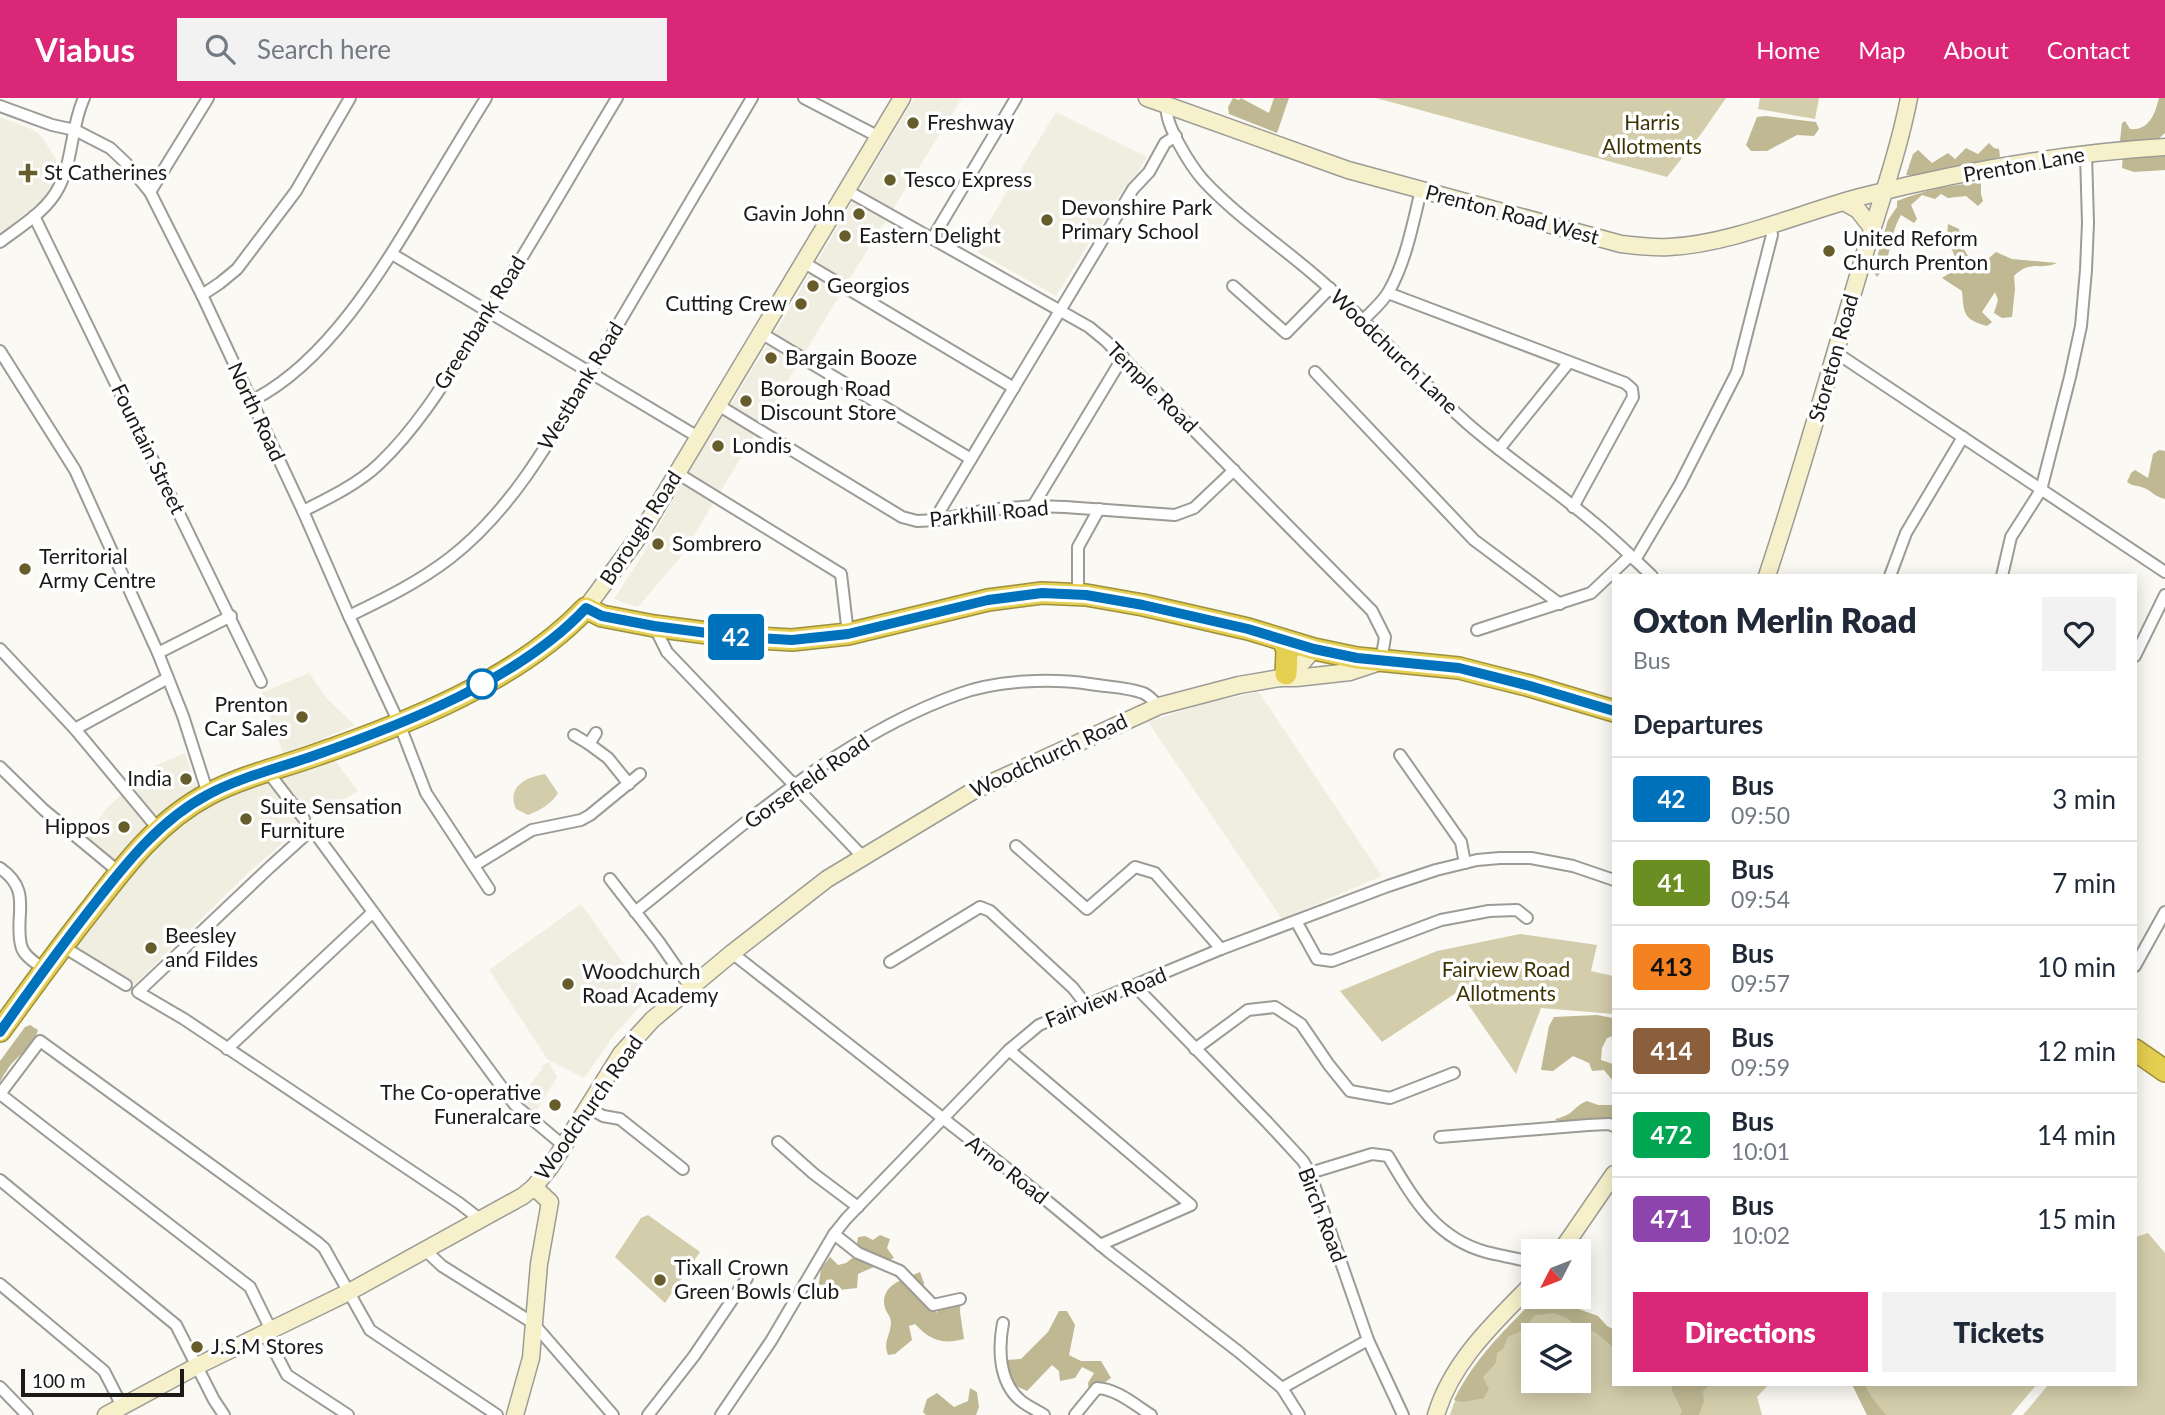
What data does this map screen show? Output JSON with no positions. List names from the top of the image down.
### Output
{
  "streets": {
    "highway": ["Borough Road"],
    "street": [
      "Prenton Lane",
      "Prenton Road West",
      "Greenbank Road",
      "Woodchurch Lane",
      "Storeton Road",
      "Westbank Road",
      "Temple Road",
      "North Road",
      "Fountain Street",
      "Parkhill Road",
      "Woodchurch Road",
      "Gorsefield Road",
      "Fairview Road",
      "Arno Road",
      "Birch Road"
    ]
  },
  "crossings": [
    ["Prenton Lane", "Prenton Road West"],
    ["Prenton Lane", "Storeton Road"],
    ["Prenton Road West", "Woodchurch Lane"],
    ["Prenton Road West", "Storeton Road"],
    ["Greenbank Road", "North Road"],
    ["Westbank Road", "North Road"],
    ["Temple Road", "Parkhill Road"],
    ["Temple Road", "Borough Road"],
    ["Temple Road", "Woodchurch Road"],
    ["North Road", "Borough Road"],
    ["Parkhill Road", "Borough Road"],
    ["Woodchurch Road", "Gorsefield Road"],
    ["Woodchurch Road", "Arno Road"],
    ["Fairview Road", "Arno Road"],
    ["Fairview Road", "Birch Road"]
  ],
  "parks": ["Harris Allotments", "Fairview Road Allotments"],
  "places": {
    "other": [
      "Freshway",
      "Tesco Express",
      "Gavin John",
      "Devonshire Park Primary School",
      "Eastern Delight",
      "United Reform Church Prenton",
      "Georgios",
      "Cutting Crew",
      "Bargain Booze",
      "Borough Road Discount Store",
      "Londis",
      "Sombrero",
      "Territorial Army Centre",
      "Prenton Car Sales",
      "India",
      "Suite Sensation Furniture",
      "Hippos",
      "Beesley and Fildes",
      "Woodchurch Road Academy",
      "The Co-operative Funeralcare",
      "Tixall Crown Green Bowls Club",
      "J.S.M Stores"
    ],
    "health": ["St Catherines"]
  },
  "lines": ["bus line 42"],
  "scale_bar": "100 m",
  "north": "bottom left",
  "page": {
    "header": "Viabus",
    "search": "Search here",
    "nav": [
      "Home",
      "Map",
      "About",
      "Contact"
    ],
    "on_map": "42",
    "heading": [
      ["Oxton Merlin Road", "Bus"],
      "Departures"
    ],
    "list": [
      {
        "mark": "42",
        "name": "Bus",
        "note": "09:50",
        "value": "3 min"
      },
      {
        "mark": "41",
        "name": "Bus",
        "note": "09:54",
        "value": "7 min"
      },
      {
        "mark": "413",
        "name": "Bus",
        "note": "09:57",
        "value": "10 min"
      },
      {
        "mark": "414",
        "name": "Bus",
        "note": "09:59",
        "value": "12 min"
      },
      {
        "mark": "472",
        "name": "Bus",
        "note": "10:01",
        "value": "14 min"
      },
      {
        "mark": "471",
        "name": "Bus",
        "note": "10:02",
        "value": "15 min"
      }
    ],
    "buttons": ["Directions", "Tickets"],
    "scale": "100 m"
  }
}
